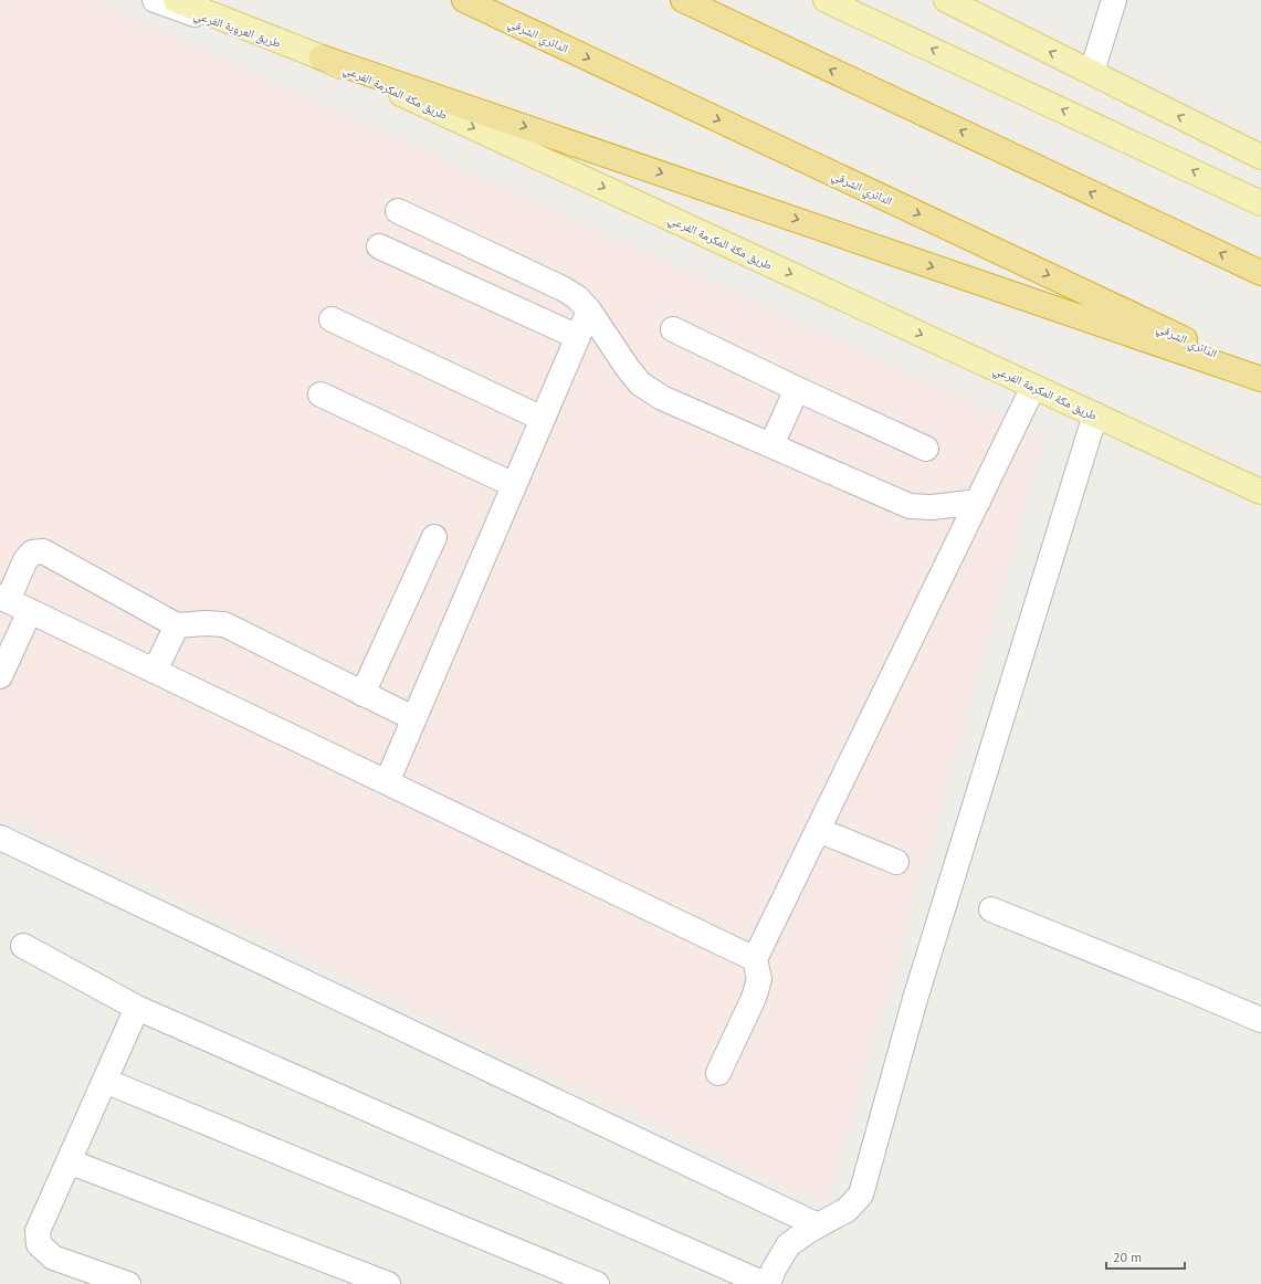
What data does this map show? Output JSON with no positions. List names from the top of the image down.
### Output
{
  "streets": {
    "highway": ["الدائري الشرقي"],
    "main road": ["طريق مكة المكرمة الفرعي"],
    "street": ["طريق العروبة الفرعي"]
  },
  "crossings": [
    ["طريق العروبة الفرعي", "طريق مكة المكرمة الفرعي"]
  ],
  "one_way": ["طريق مكة المكرمة الفرعي"],
  "scale_bar": "20 m"
}
